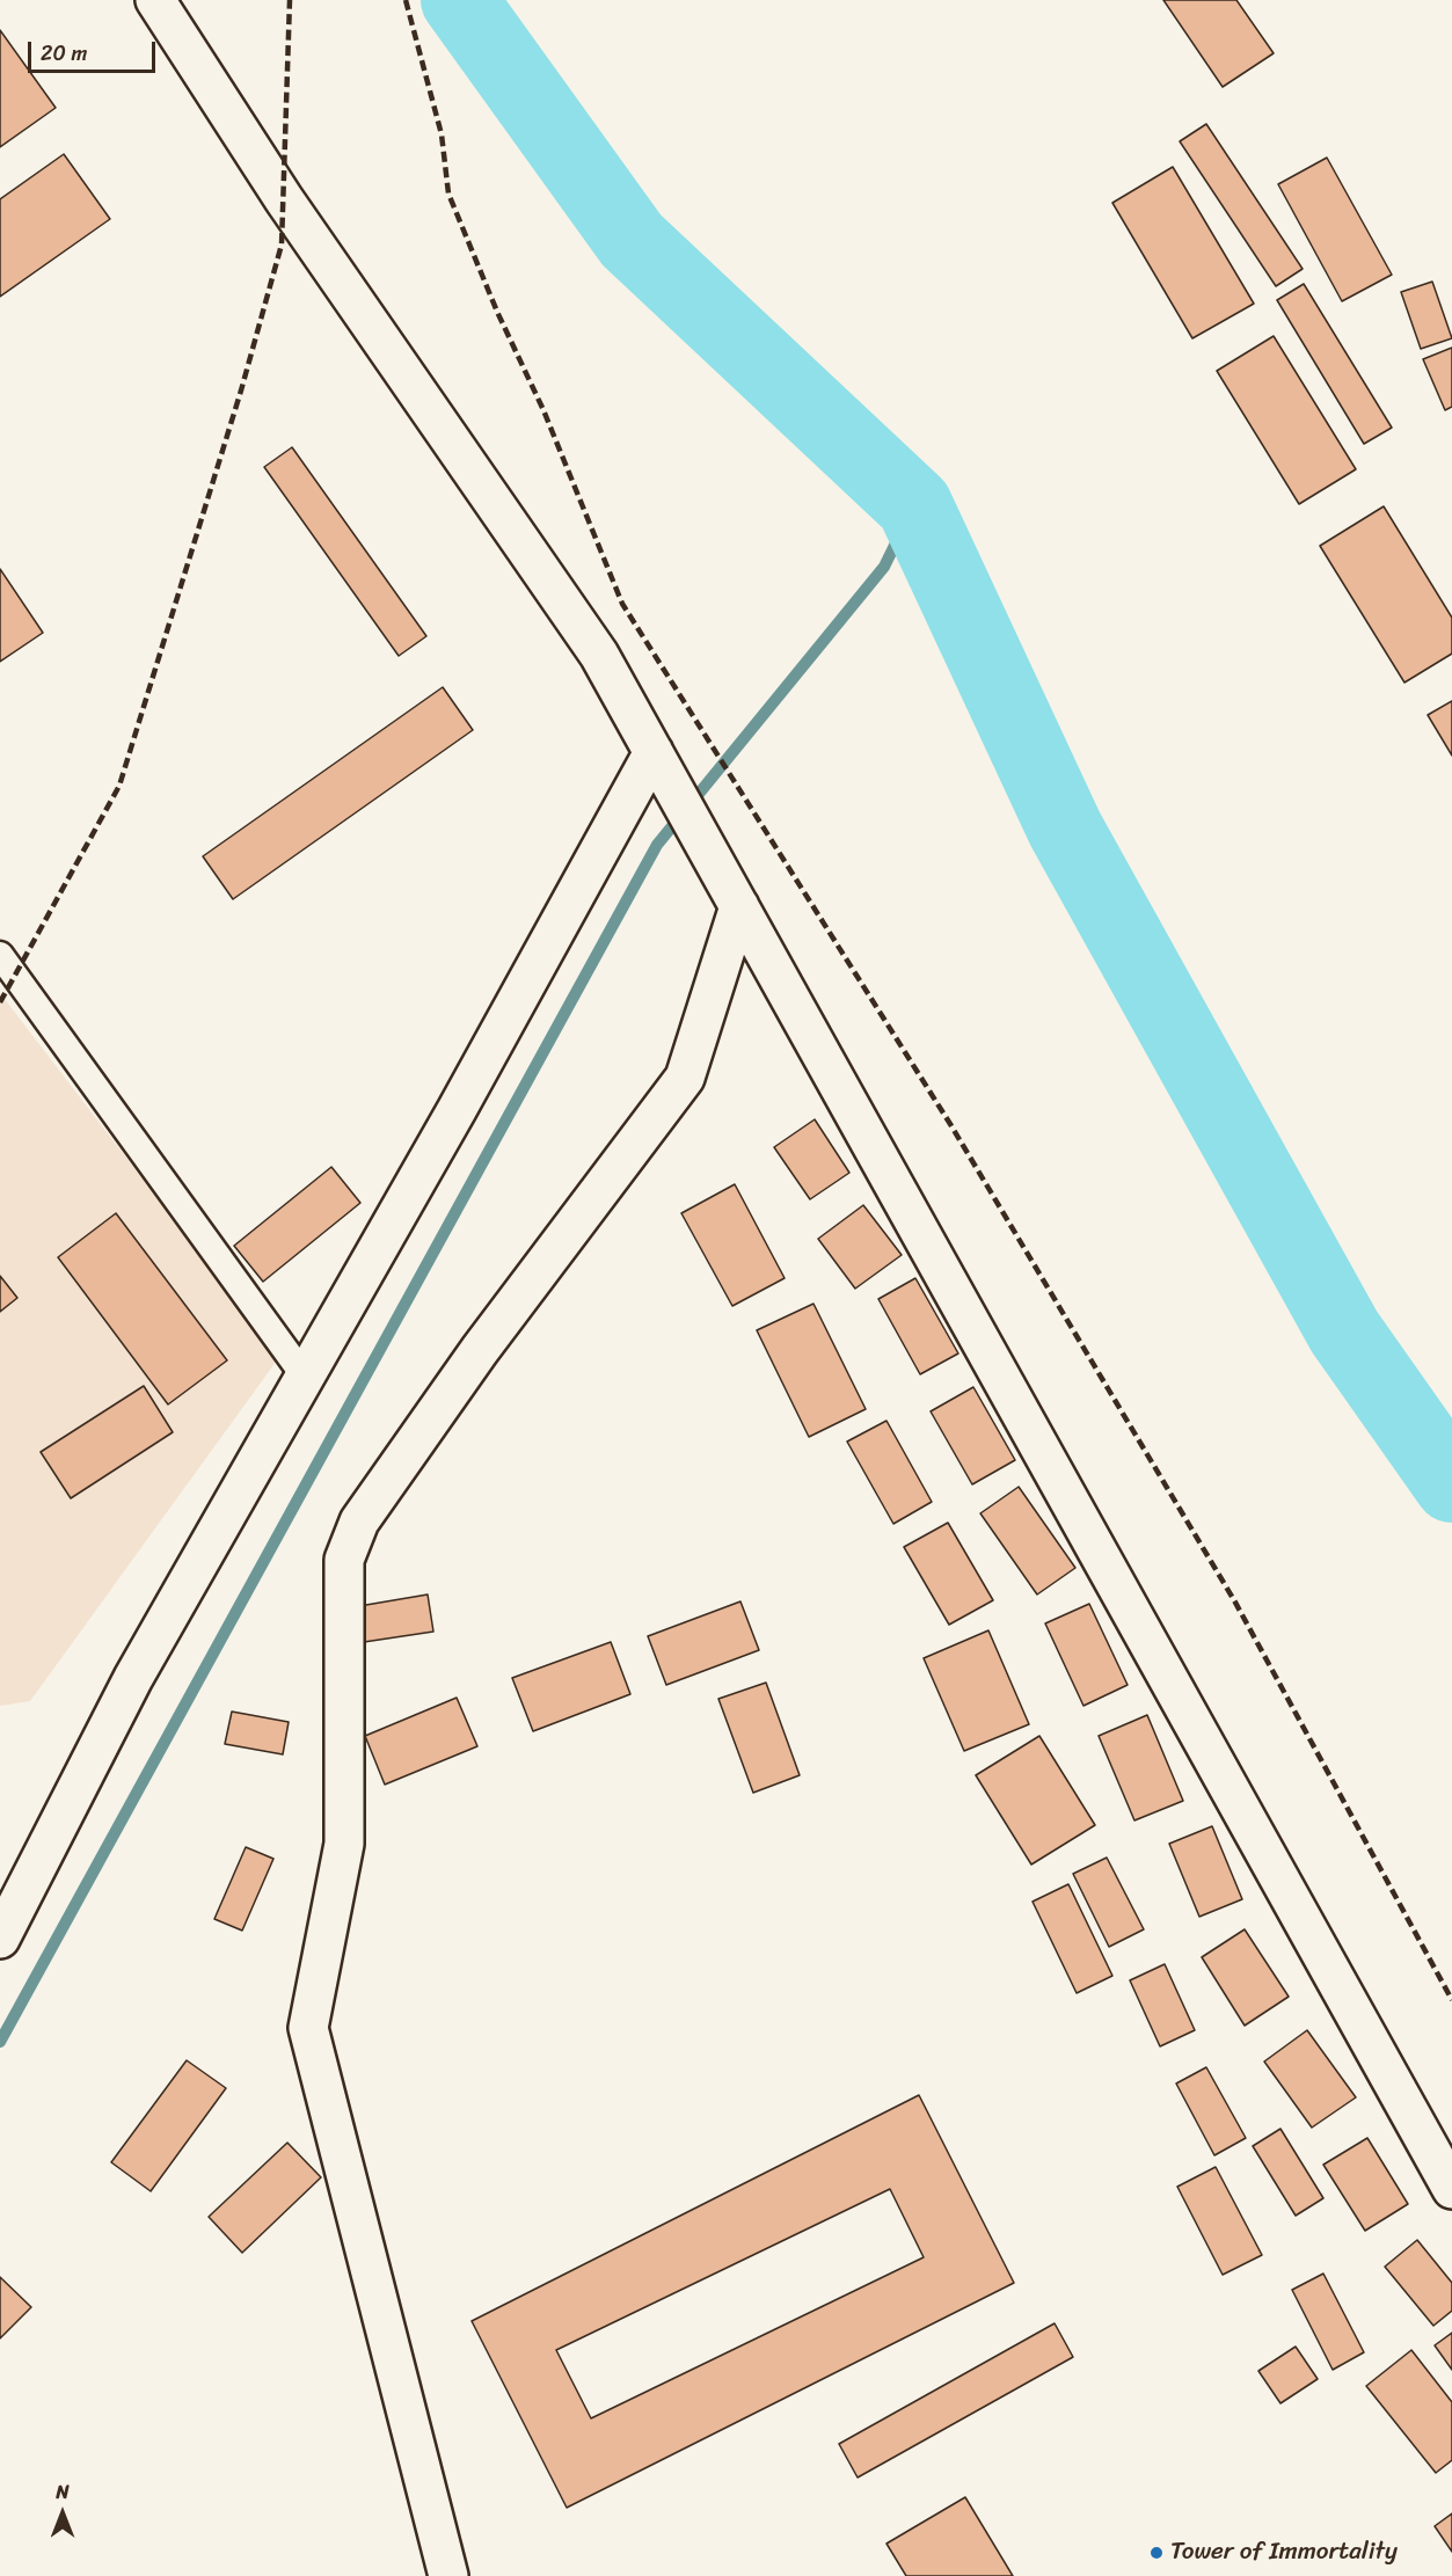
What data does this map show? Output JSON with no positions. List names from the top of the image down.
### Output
{
  "places": ["Tower of Immortality"],
  "scale_bar": "20 m",
  "north": "top"
}
